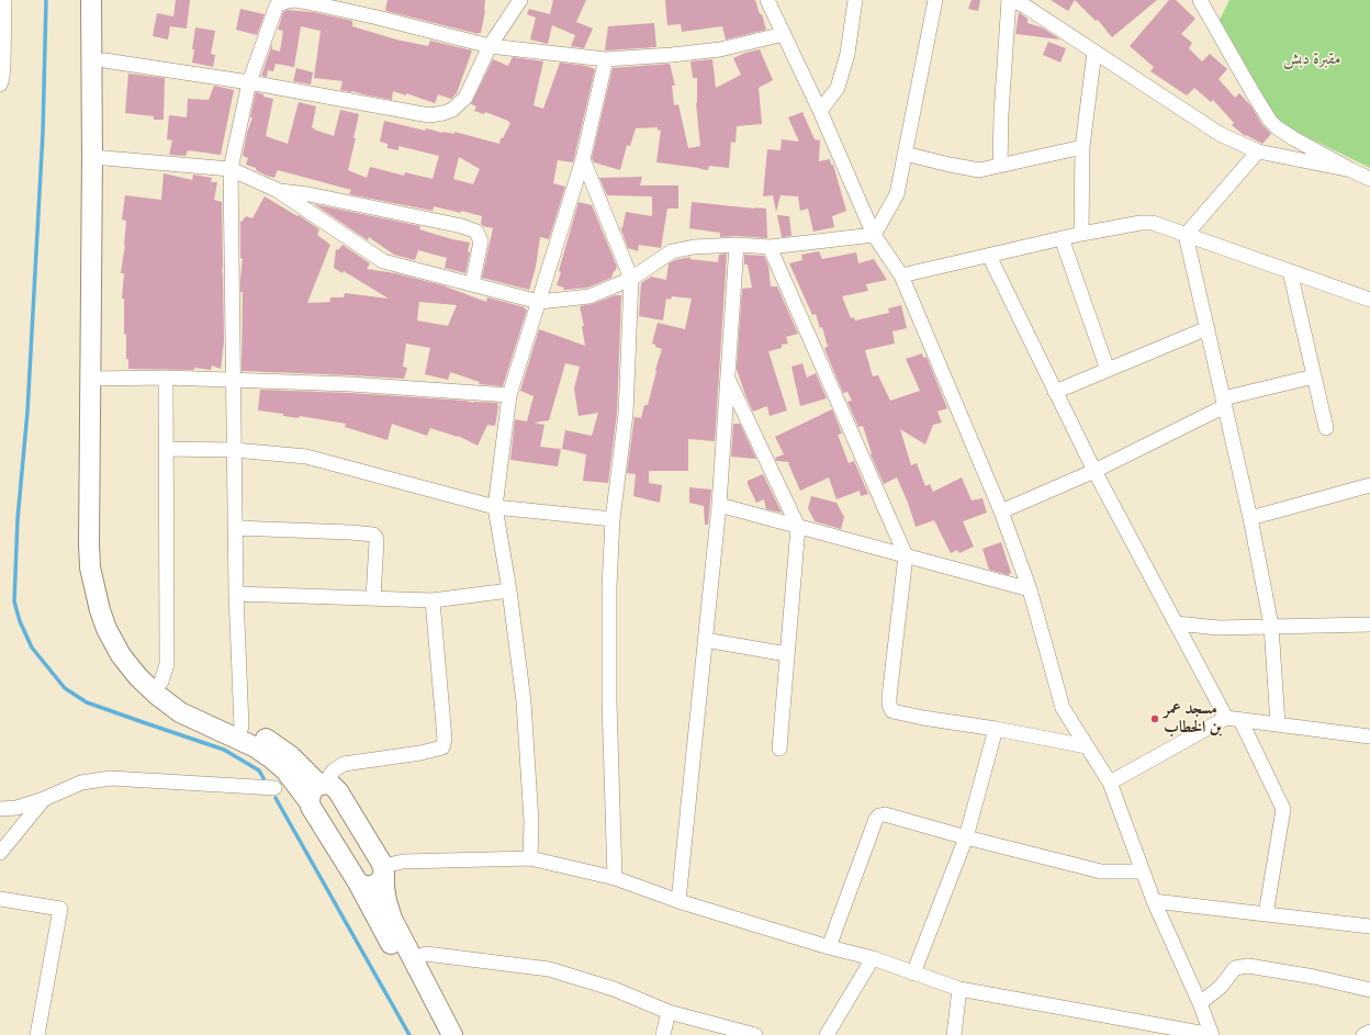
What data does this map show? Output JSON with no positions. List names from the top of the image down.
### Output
{
  "parks": ["مقبرة دبش"],
  "places": ["مسجد عمر بن الخطاب"]
}
